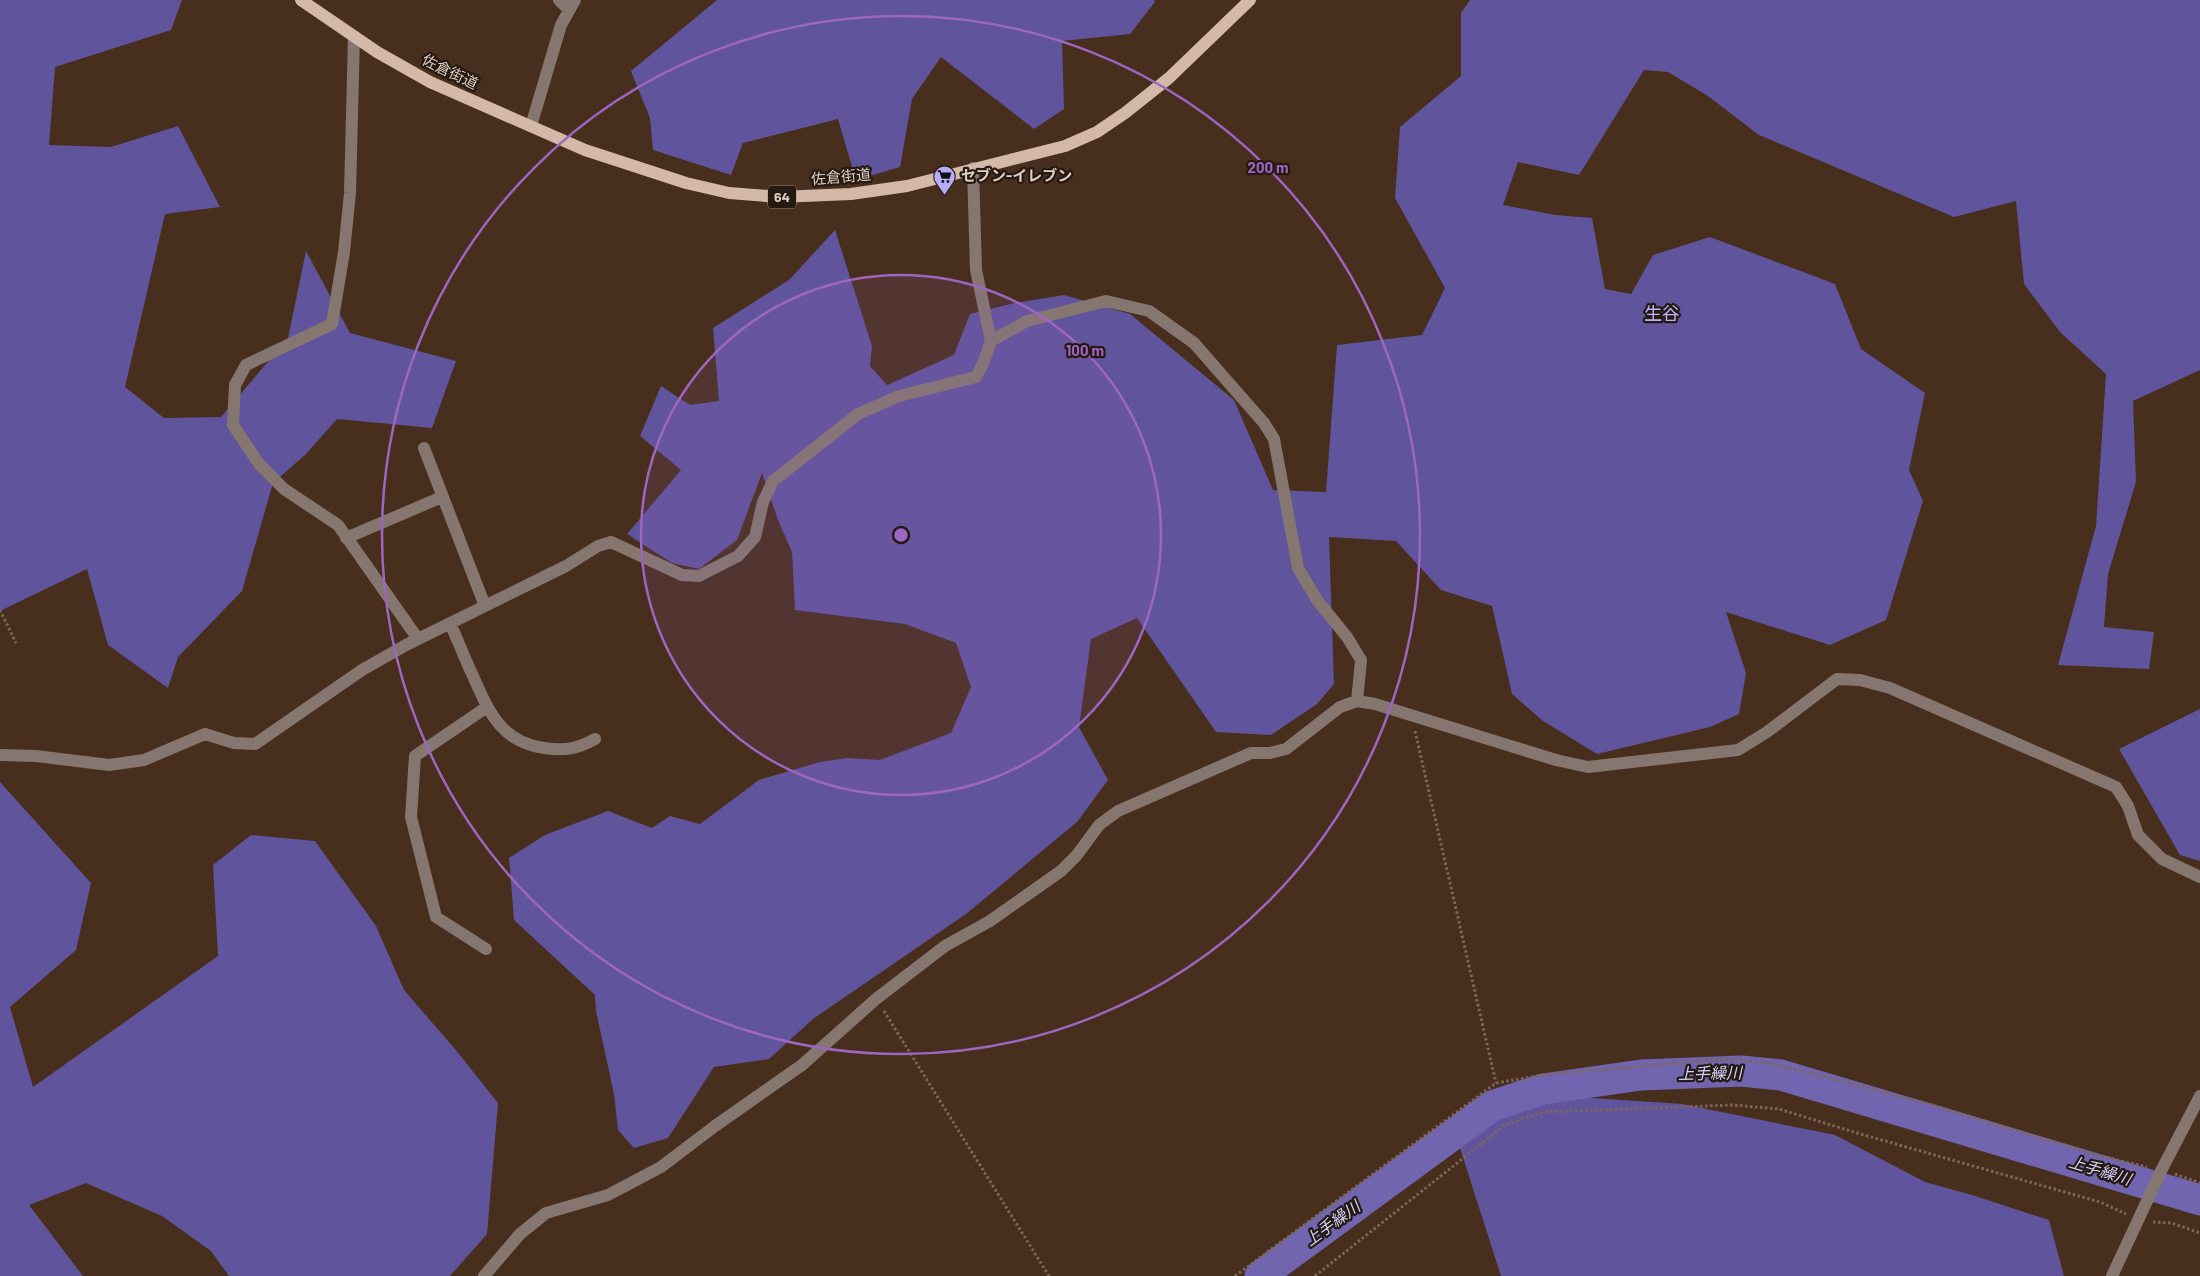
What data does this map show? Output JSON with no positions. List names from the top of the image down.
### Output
{
  "streets": {
    "main road": ["佐倉街道", "64"]
  },
  "districts": ["生谷"],
  "water": ["上手繰川"],
  "places": {
    "supermarket": ["セブン-イレブン"]
  },
  "rings": ["200 m", "100 m"]
}
